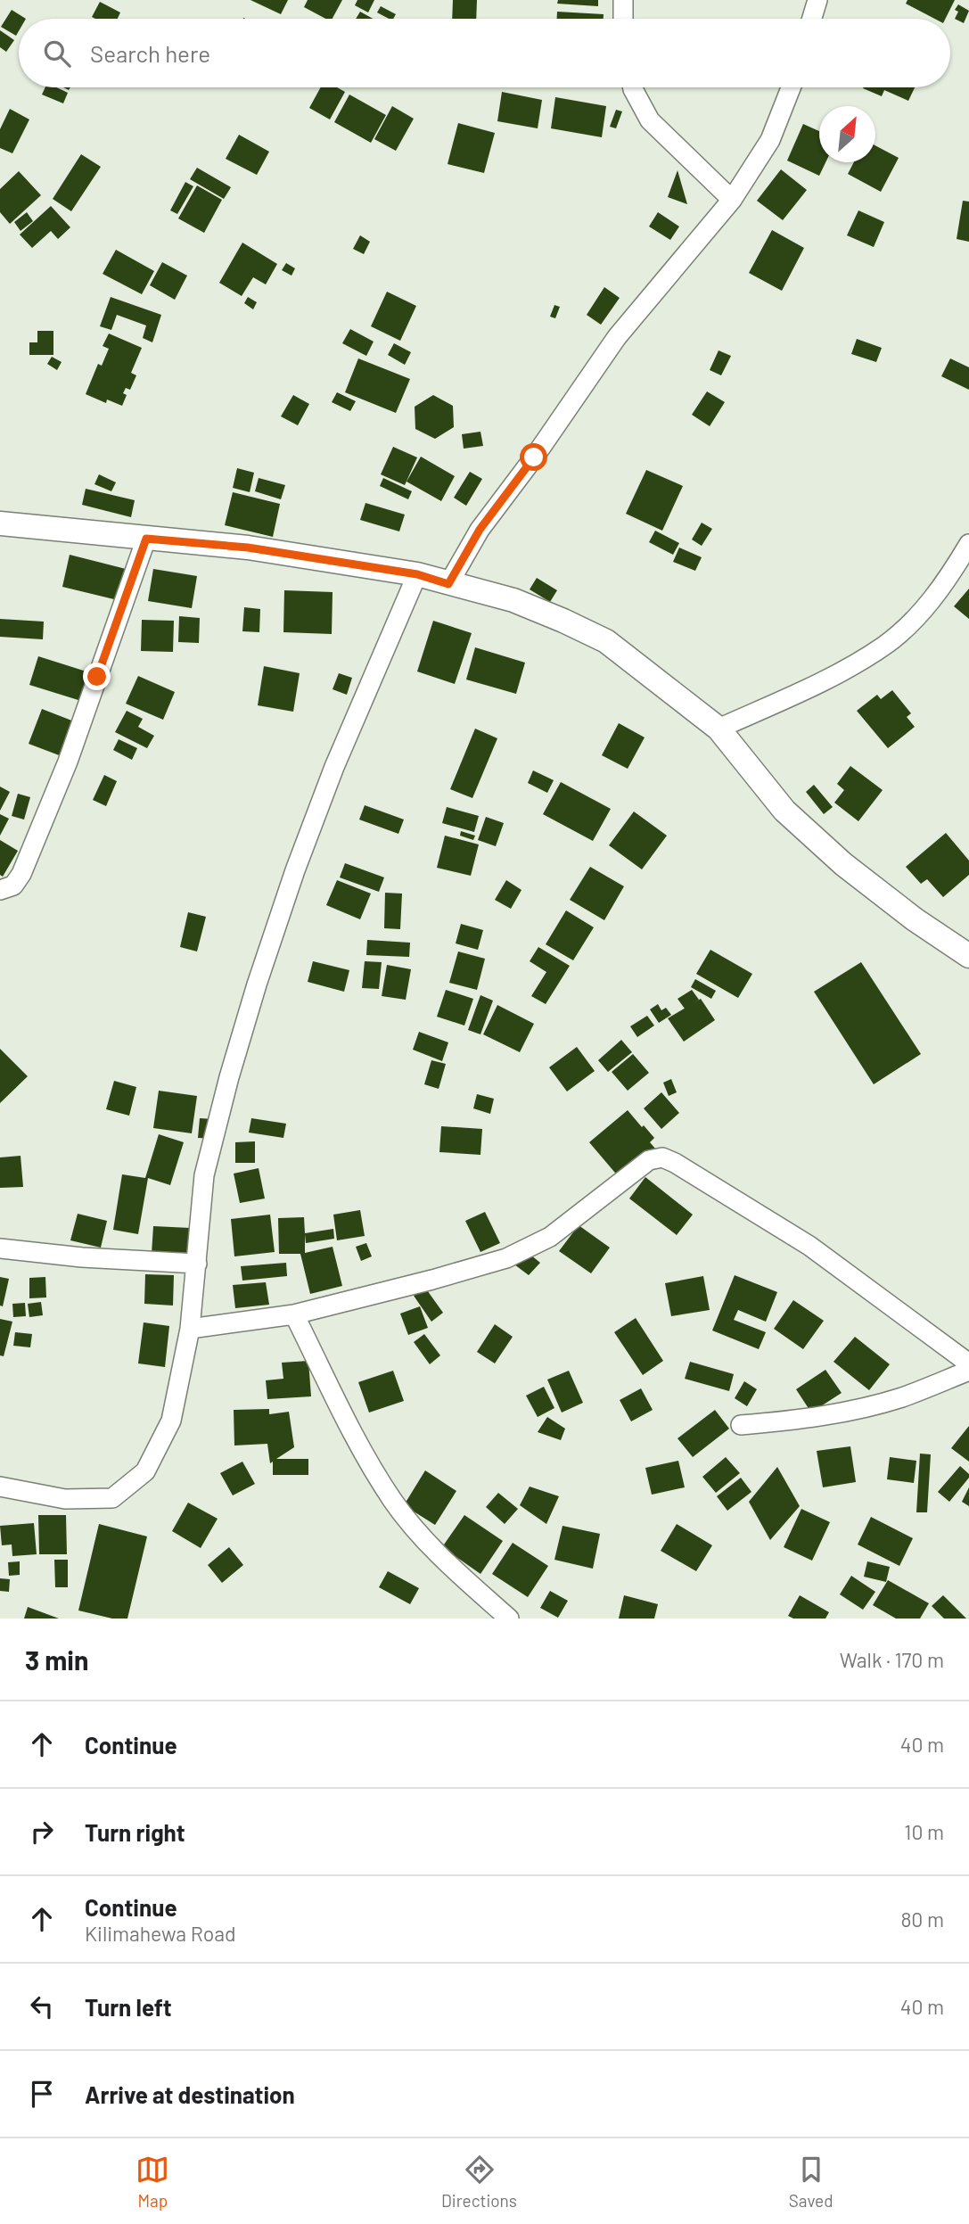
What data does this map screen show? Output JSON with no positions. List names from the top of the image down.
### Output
{
  "north": "top right",
  "page": {
    "search": "Search here",
    "heading": ["3 min", "Walk · 170 m"],
    "list": [
      ["Continue", "40 m"],
      ["Turn right", "10 m"],
      ["Continue", "Kilimahewa Road", "80 m"],
      ["Turn left", "40 m"],
      "Arrive at destination"
    ],
    "nav": ["Map", "Directions", "Saved"]
  }
}
